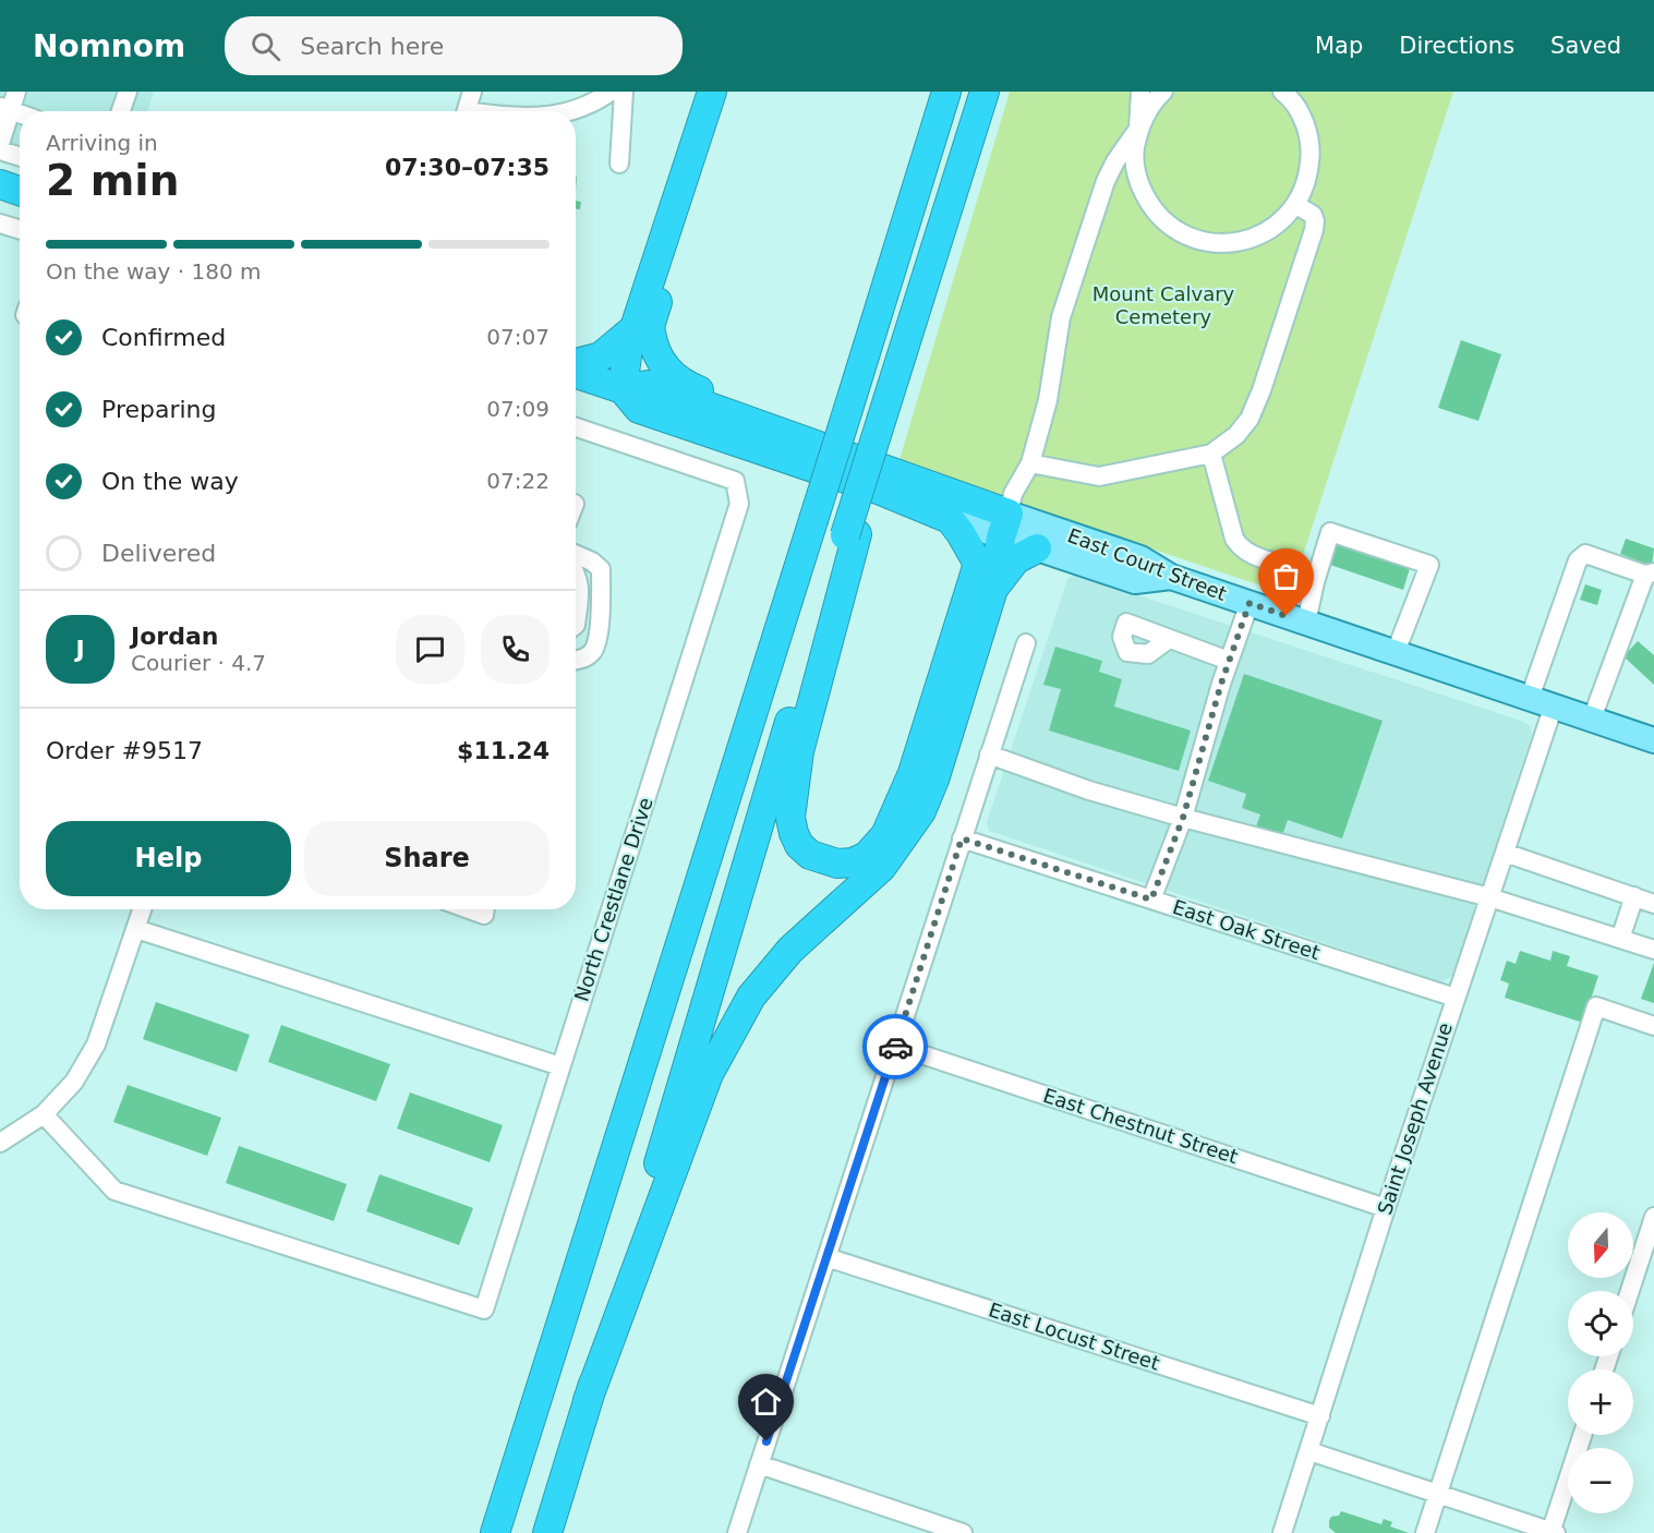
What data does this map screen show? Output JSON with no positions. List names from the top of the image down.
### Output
{
  "streets": {
    "highway": ["East Court Street"],
    "street": [
      "North Crestlane Drive",
      "East Oak Street",
      "Saint Joseph Avenue",
      "East Chestnut Street",
      "East Locust Street"
    ]
  },
  "crossings": [
    ["East Court Street", "Saint Joseph Avenue"],
    ["East Oak Street", "Saint Joseph Avenue"],
    ["Saint Joseph Avenue", "East Chestnut Street"],
    ["Saint Joseph Avenue", "East Locust Street"]
  ],
  "parks": ["Mount Calvary Cemetery"],
  "north": "bottom",
  "page": {
    "header": "Nomnom",
    "search": "Search here",
    "nav": ["Map", "Directions", "Saved"],
    "heading": ["2 min", "Arriving in", "07:30–07:35"],
    "panel": [
      "Jordan",
      "Courier · 4.7",
      "Order #9517",
      "$11.24"
    ],
    "bar": "On the way · 180 m",
    "list": [
      ["Confirmed", "07:07"],
      ["Preparing", "07:09"],
      ["On the way", "07:22"],
      "Delivered"
    ],
    "round": "J",
    "buttons": ["Help", "Share"],
    "map_buttons": ["+", "−"]
  }
}
